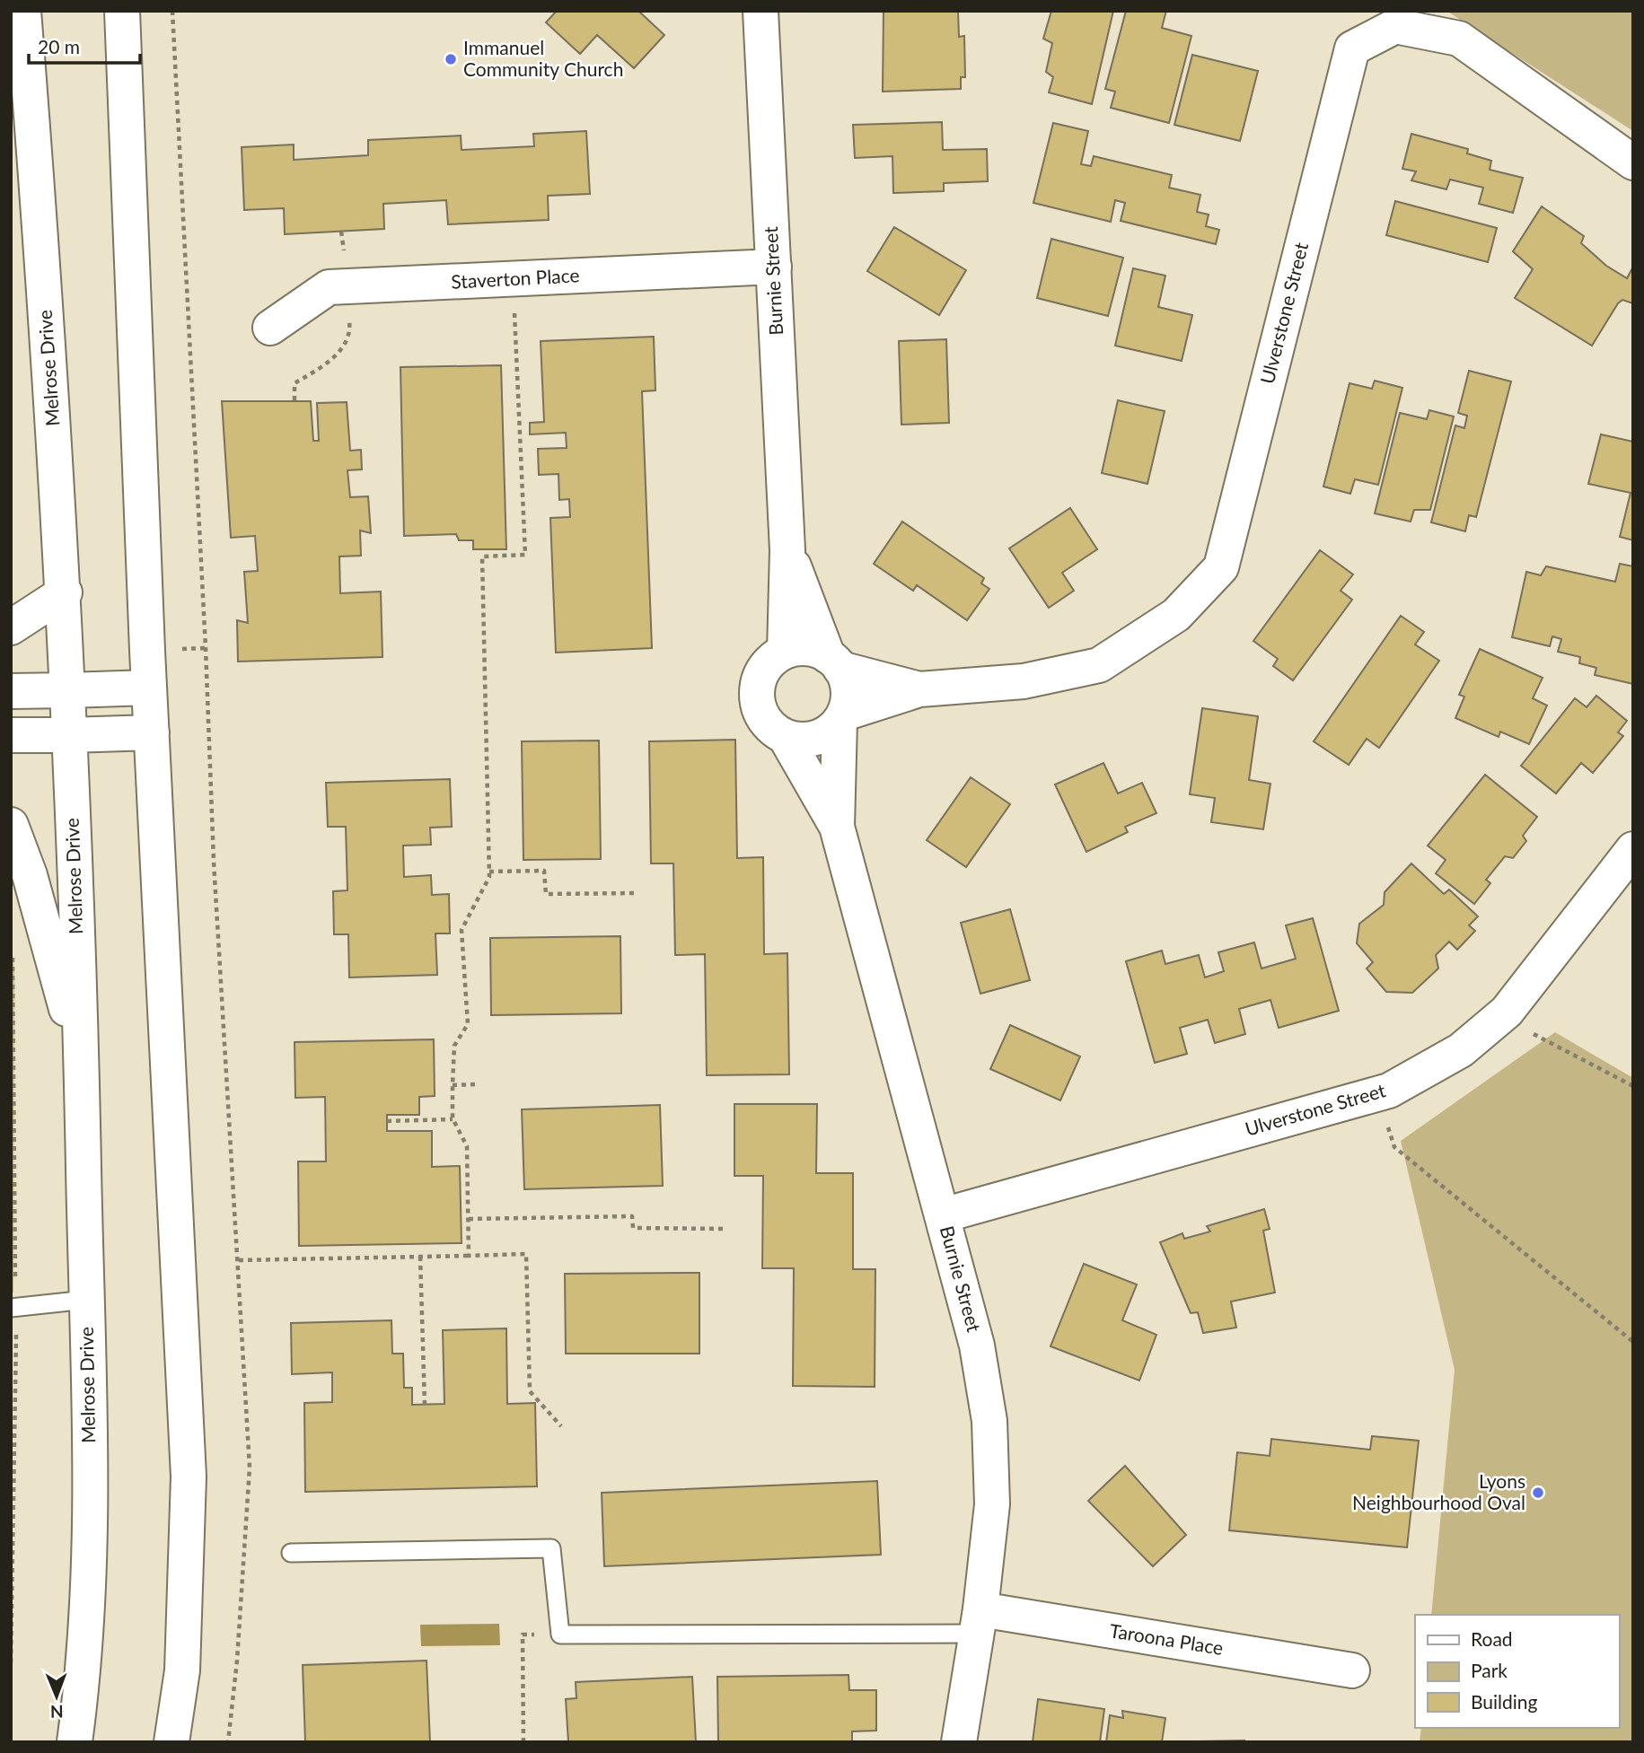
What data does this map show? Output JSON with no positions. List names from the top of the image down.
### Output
{
  "streets": {
    "street": [
      "Staverton Place",
      "Burnie Street",
      "Ulverstone Street",
      "Melrose Drive",
      "Taroona Place"
    ]
  },
  "crossings": [
    ["Staverton Place", "Burnie Street"],
    ["Burnie Street", "Ulverstone Street"],
    ["Burnie Street", "Taroona Place"]
  ],
  "places": ["Immanuel Community Church", "Lyons Neighbourhood Oval"],
  "legend": ["Road", "Park", "Building"],
  "scale_bar": "20 m",
  "north": "bottom"
}
